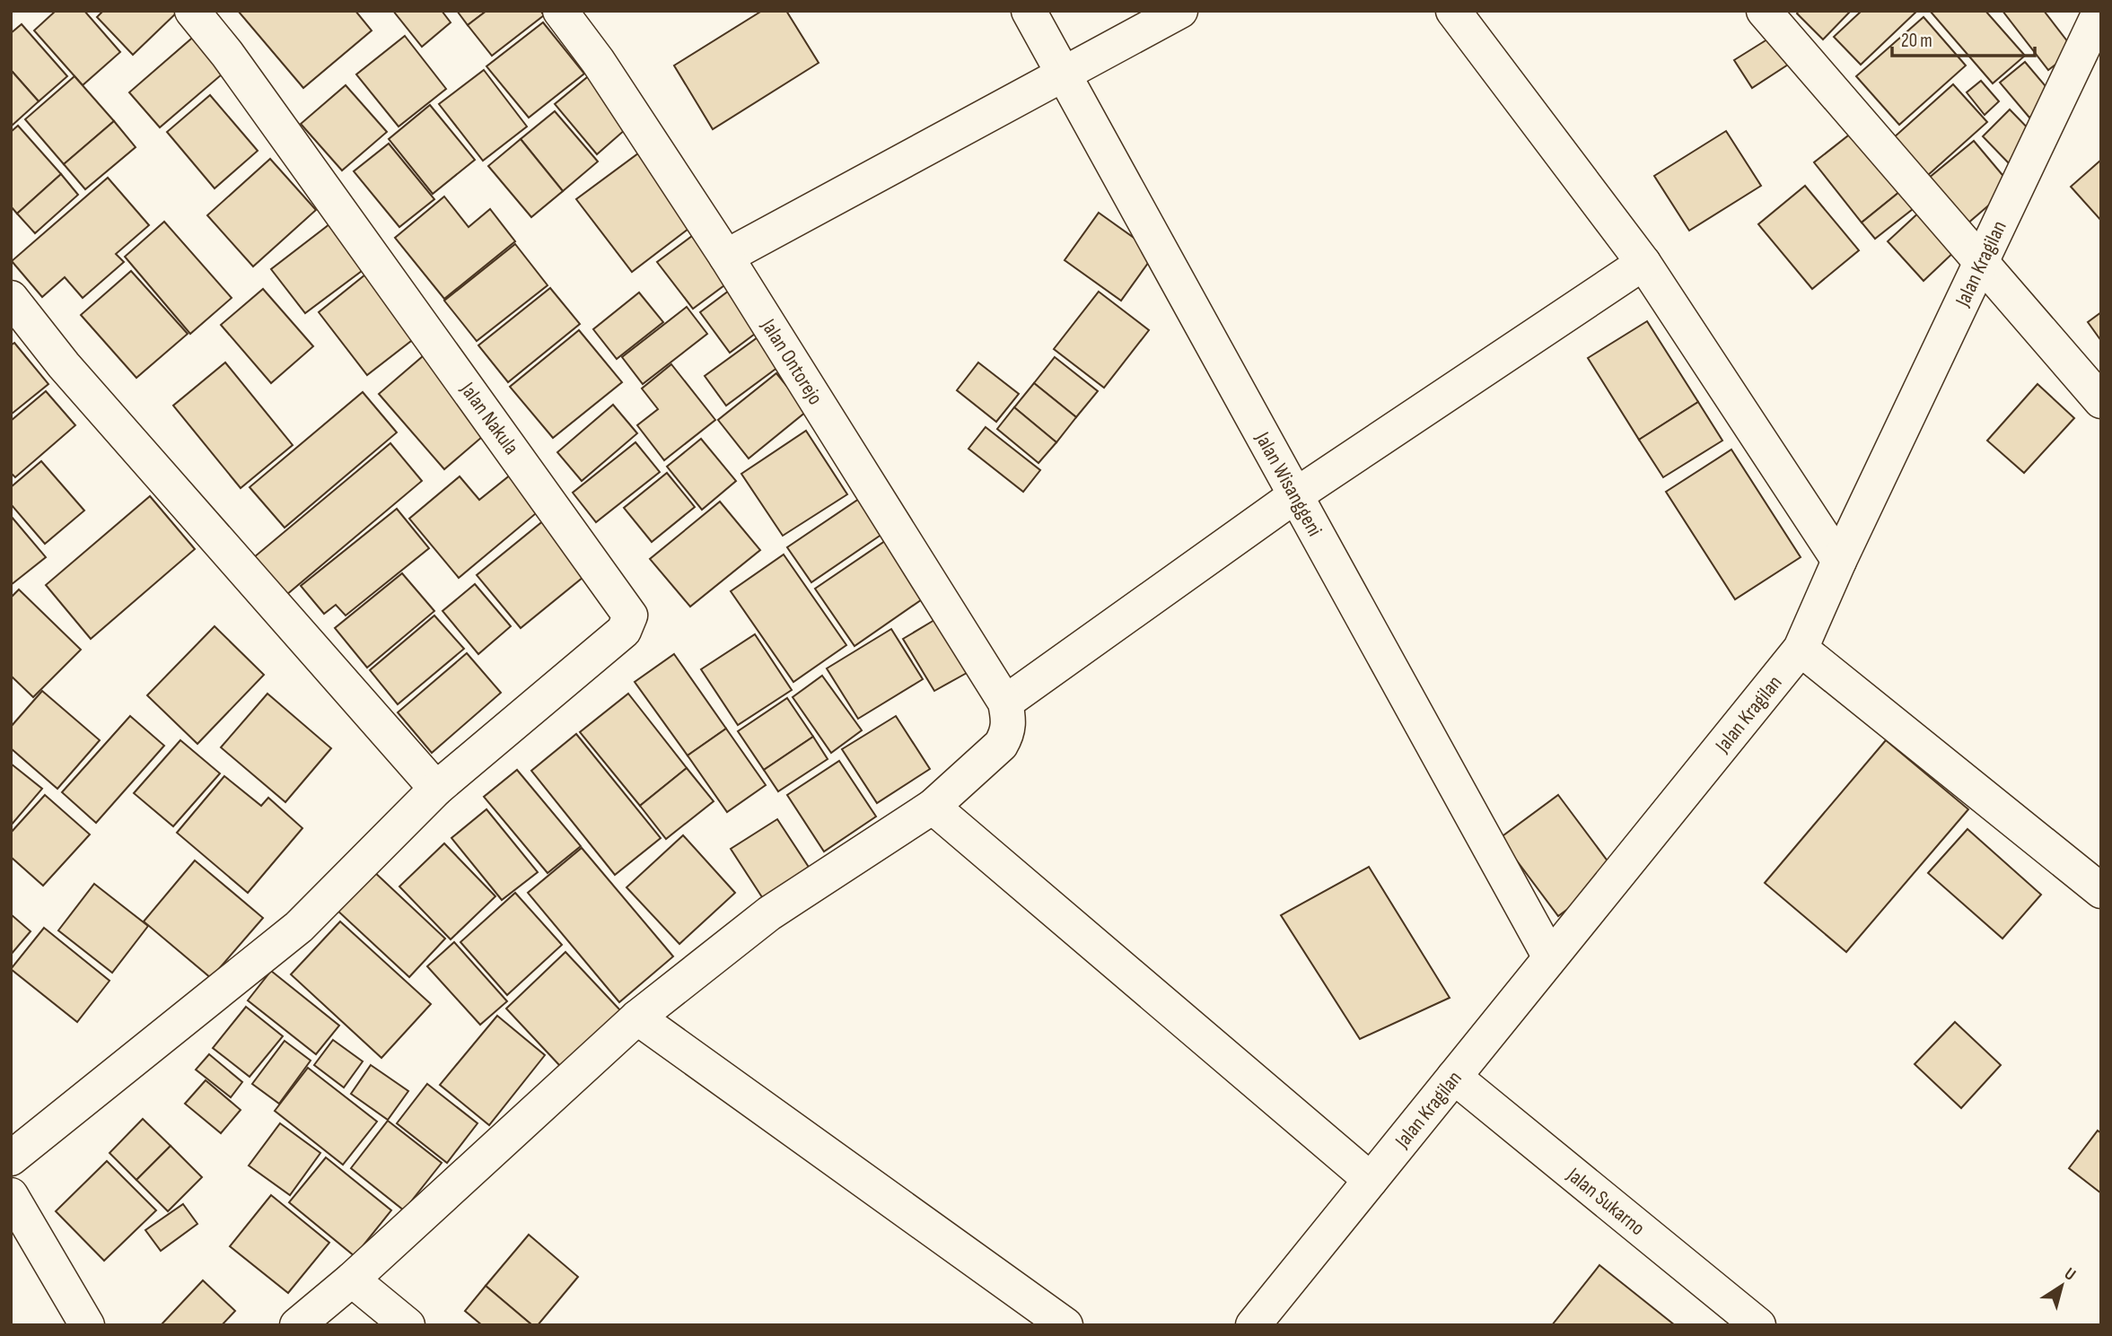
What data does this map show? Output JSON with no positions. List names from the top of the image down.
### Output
{
  "streets": {
    "street": [
      "Jalan Kragilan",
      "Jalan Ontorejo",
      "Jalan Nakula",
      "Jalan Wisanggeni",
      "Jalan Sukarno"
    ]
  },
  "crossings": [
    ["Jalan Kragilan", "Jalan Wisanggeni"],
    ["Jalan Kragilan", "Jalan Sukarno"]
  ],
  "scale_bar": "20 m",
  "north": "top right"
}
